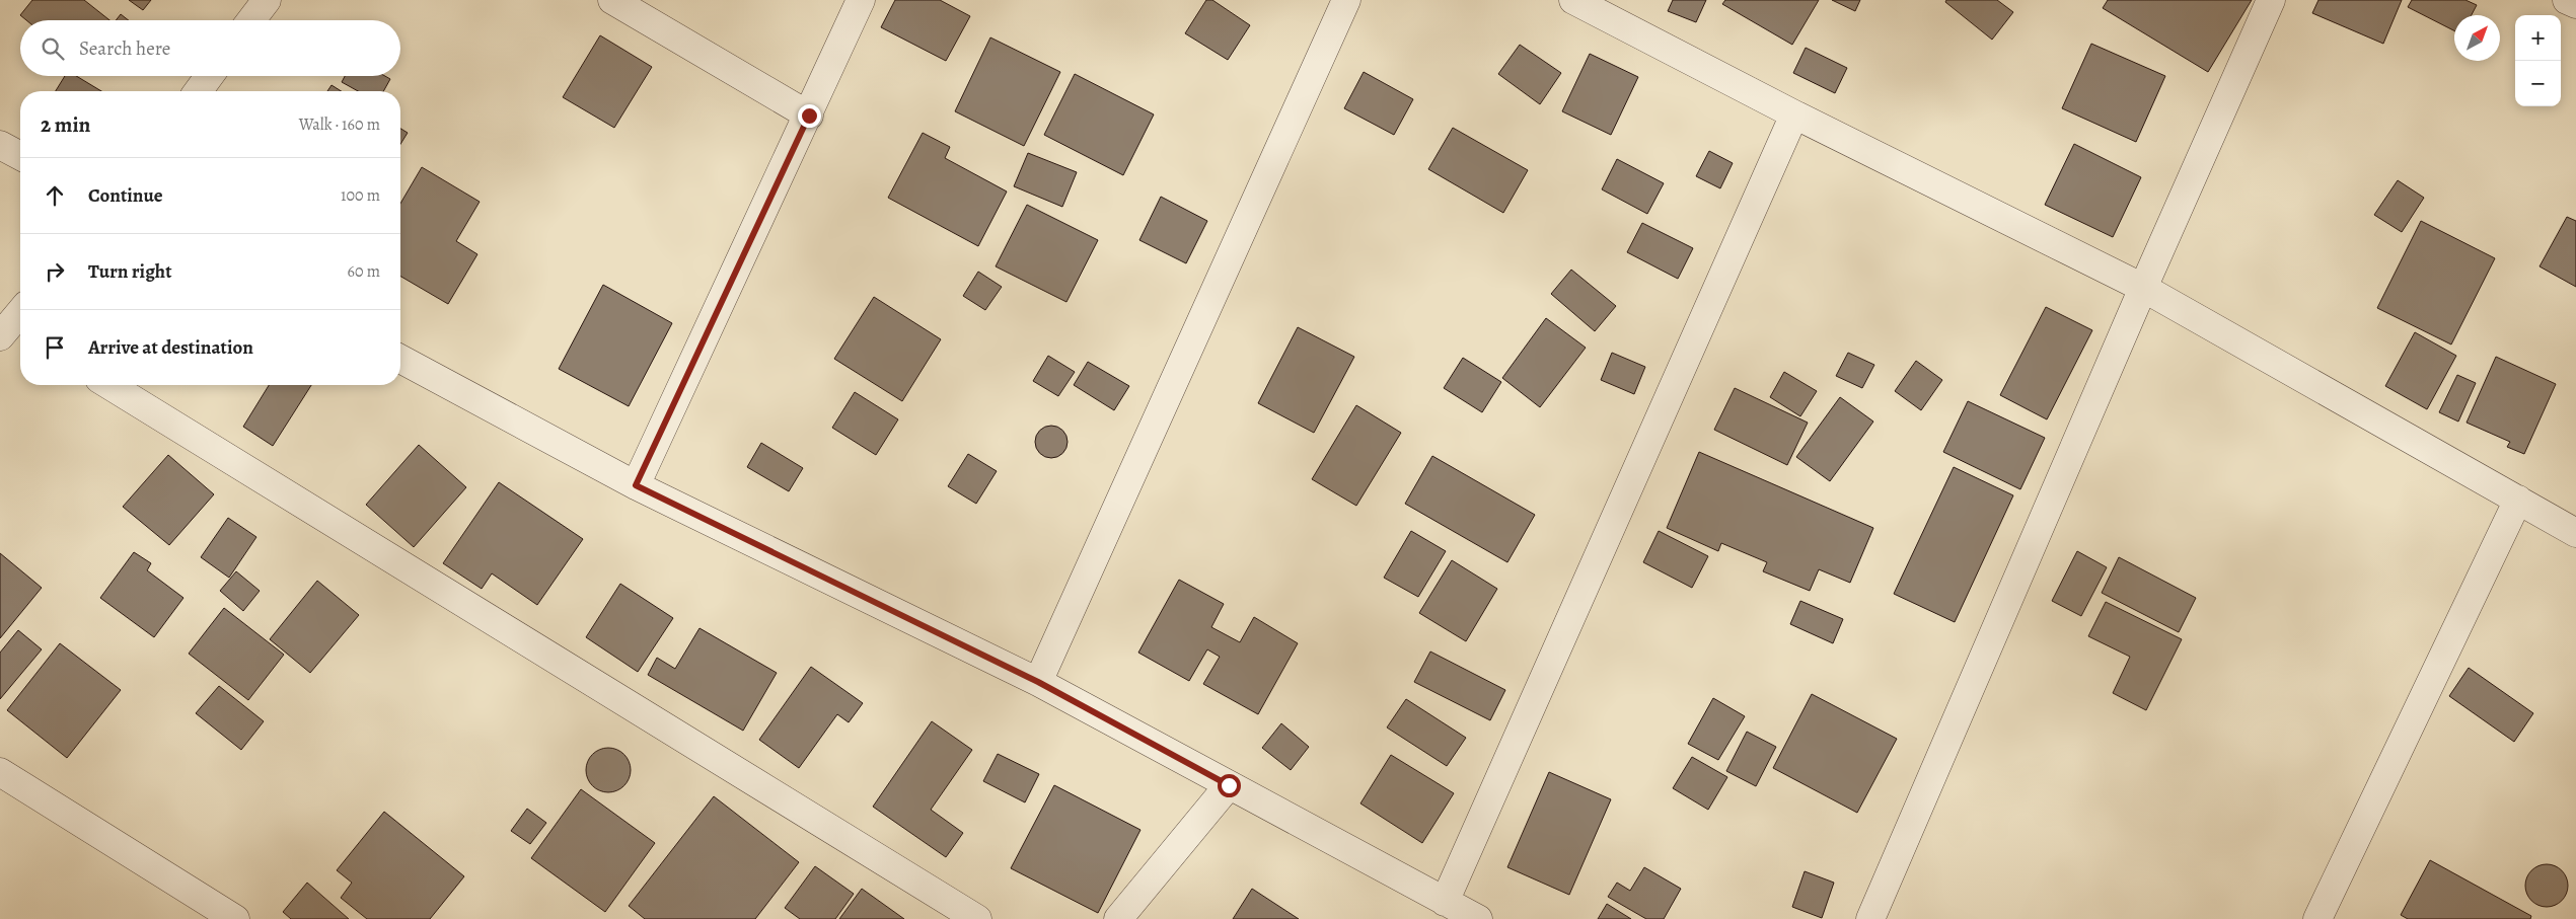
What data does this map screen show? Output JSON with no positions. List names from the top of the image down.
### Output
{
  "north": "top right",
  "page": {
    "map_buttons": ["+", "−"],
    "search": "Search here",
    "heading": ["2 min", "Walk · 160 m"],
    "list": [
      ["Continue", "100 m"],
      ["Turn right", "60 m"],
      "Arrive at destination"
    ]
  }
}
